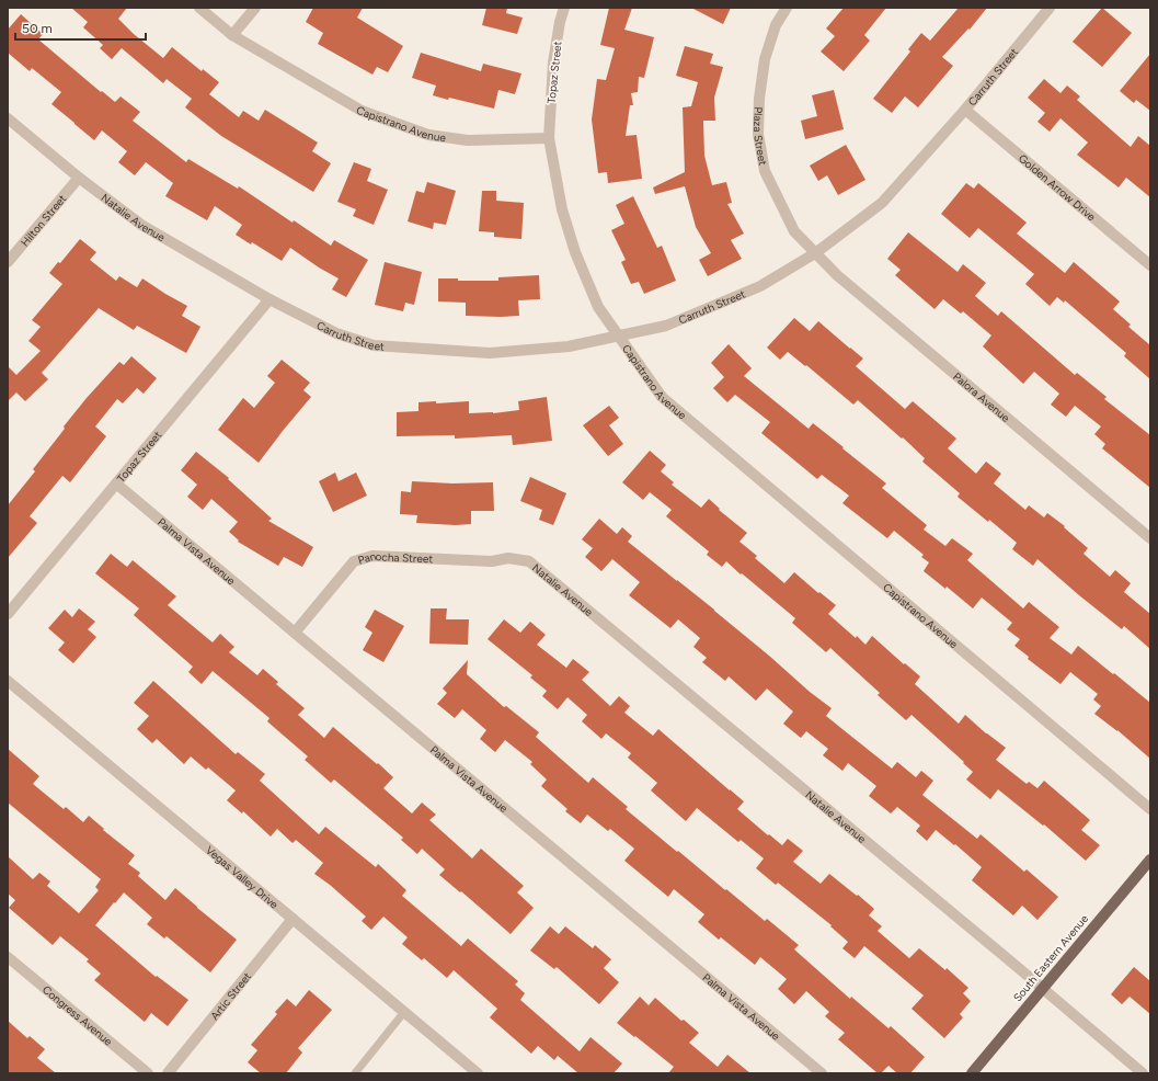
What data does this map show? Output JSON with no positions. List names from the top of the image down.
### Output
{
  "streets": {
    "main road": ["South Eastern Avenue"],
    "street": [
      "Topaz Street",
      "Carruth Street",
      "Capistrano Avenue",
      "Plaza Street",
      "Golden Arrow Drive",
      "Natalie Avenue",
      "Hilton Street",
      "Palora Avenue",
      "Palma Vista Avenue",
      "Panocha Street",
      "Vegas Valley Drive",
      "Artic Street",
      "Congress Avenue"
    ]
  },
  "crossings": [
    ["Topaz Street", "Carruth Street"],
    ["Topaz Street", "Capistrano Avenue"],
    ["Topaz Street", "Natalie Avenue"],
    ["Topaz Street", "Palma Vista Avenue"],
    ["Carruth Street", "Capistrano Avenue"],
    ["Carruth Street", "Plaza Street"],
    ["Carruth Street", "Golden Arrow Drive"],
    ["Carruth Street", "Natalie Avenue"],
    ["Carruth Street", "Palora Avenue"],
    ["Plaza Street", "Palora Avenue"],
    ["Natalie Avenue", "Hilton Street"],
    ["Natalie Avenue", "Panocha Street"],
    ["Natalie Avenue", "South Eastern Avenue"],
    ["Palma Vista Avenue", "Panocha Street"],
    ["Vegas Valley Drive", "Artic Street"]
  ],
  "scale_bar": "50 m"
}
